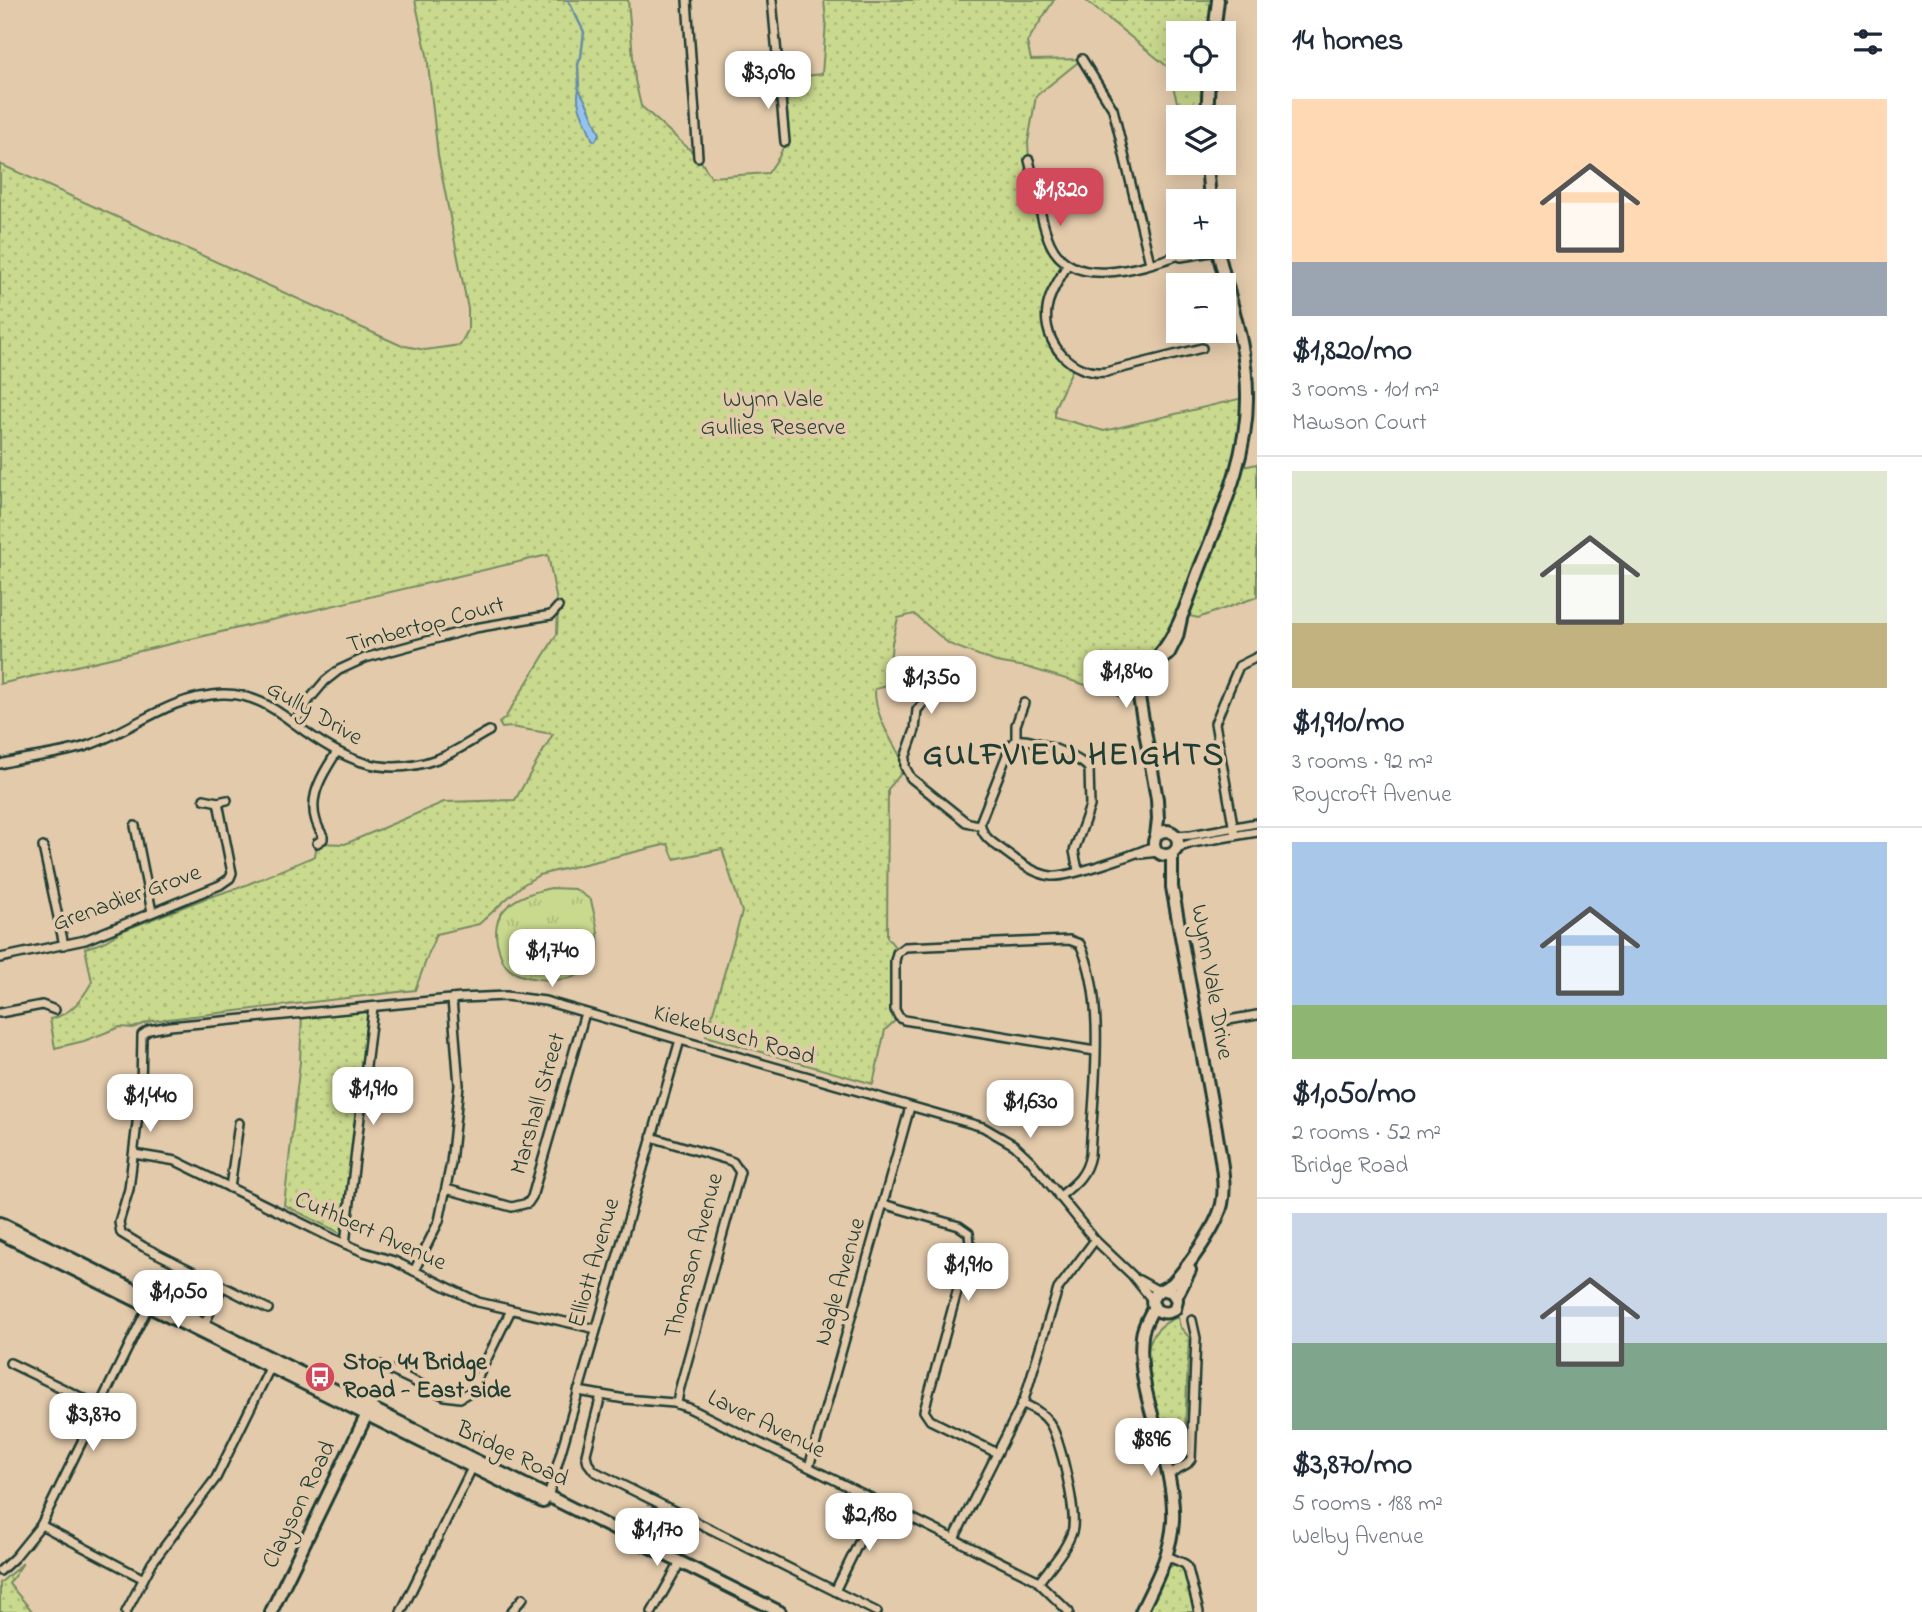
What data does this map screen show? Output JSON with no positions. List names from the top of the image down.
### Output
{
  "streets": {
    "main road": ["Wynn Vale Drive", "Bridge Road", "Clayson Road"],
    "street": [
      "Timbertop Court",
      "Gully Drive",
      "Grenadier Grove",
      "Kiekebusch Road",
      "Marshall Street",
      "Cuthbert Avenue",
      "Thomson Avenue",
      "Elliott Avenue",
      "Nagle Avenue",
      "Laver Avenue"
    ]
  },
  "crossings": [
    ["Timbertop Court", "Gully Drive"],
    ["Wynn Vale Drive", "Kiekebusch Road"],
    ["Kiekebusch Road", "Marshall Street"],
    ["Kiekebusch Road", "Cuthbert Avenue"],
    ["Kiekebusch Road", "Elliott Avenue"],
    ["Kiekebusch Road", "Nagle Avenue"],
    ["Cuthbert Avenue", "Elliott Avenue"],
    ["Thomson Avenue", "Elliott Avenue"],
    ["Thomson Avenue", "Laver Avenue"],
    ["Elliott Avenue", "Laver Avenue"],
    ["Elliott Avenue", "Bridge Road"],
    ["Nagle Avenue", "Laver Avenue"],
    ["Bridge Road", "Clayson Road"]
  ],
  "districts": ["GULFVIEW HEIGHTS"],
  "parks": ["Wynn Vale Gullies Reserve"],
  "places": {
    "bus stop": ["Stop 44 Bridge Road - East side"]
  },
  "page": {
    "heading": "14 homes",
    "map_buttons": ["+", "−"],
    "price": [
      "$3,090",
      "$1,820",
      "$1,840",
      "$1,350",
      "$1,740",
      "$1,910",
      "$1,440",
      "$1,630",
      "$1,910",
      "$1,050",
      "$3,870",
      "$896",
      "$2,180",
      "$1,170"
    ],
    "list": [
      {
        "name": "$1,820/mo",
        "note": "3 rooms · 101 m² · Mawson Court"
      },
      {
        "name": "$1,910/mo",
        "note": "3 rooms · 92 m² · Roycroft Avenue"
      },
      {
        "name": "$1,050/mo",
        "note": "2 rooms · 52 m² · Bridge Road"
      },
      {
        "name": "$3,870/mo",
        "note": "5 rooms · 188 m² · Welby Avenue"
      }
    ]
  }
}
